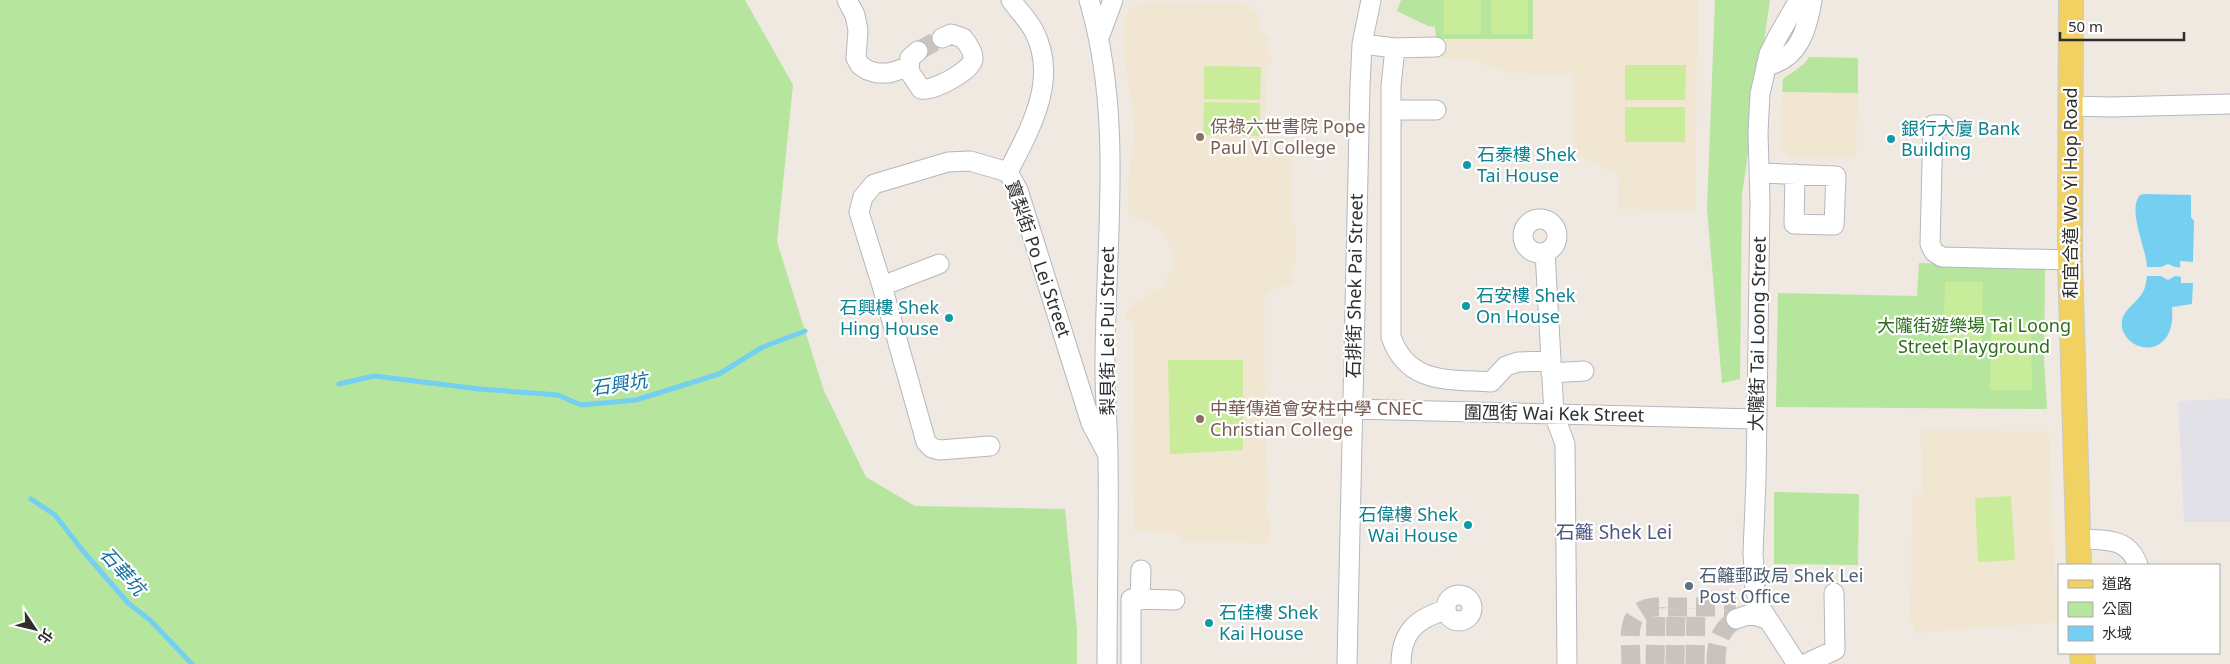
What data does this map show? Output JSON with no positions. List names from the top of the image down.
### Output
{
  "streets": {
    "main road": ["和宜合道 Wo Yi Hop Road"],
    "street": [
      "寶梨街 Po Lei Street",
      "石排街 Shek Pai Street",
      "梨貝街 Lei Pui Street",
      "大隴街 Tai Loong Street",
      "圍乪街 Wai Kek Street"
    ]
  },
  "crossings": [
    ["寶梨街 Po Lei Street", "梨貝街 Lei Pui Street"],
    ["石排街 Shek Pai Street", "圍乪街 Wai Kek Street"],
    ["大隴街 Tai Loong Street", "圍乪街 Wai Kek Street"]
  ],
  "districts": ["石籬 Shek Lei"],
  "water": ["石興坑", "石華坑"],
  "parks": ["大隴街遊樂場 Tai Loong Street Playground"],
  "places": [
    "保祿六世書院 Pope Paul VI College",
    "銀行大廈 Bank Building",
    "石泰樓 Shek Tai House",
    "石安樓 Shek On House",
    "石興樓 Shek Hing House",
    "中華傳道會安柱中學 CNEC Christian College",
    "石偉樓 Shek Wai House",
    "石籬郵政局 Shek Lei Post Office",
    "石佳樓 Shek Kai House"
  ],
  "legend": ["道路", "公園", "水域"],
  "scale_bar": "50 m",
  "north": "bottom right"
}
